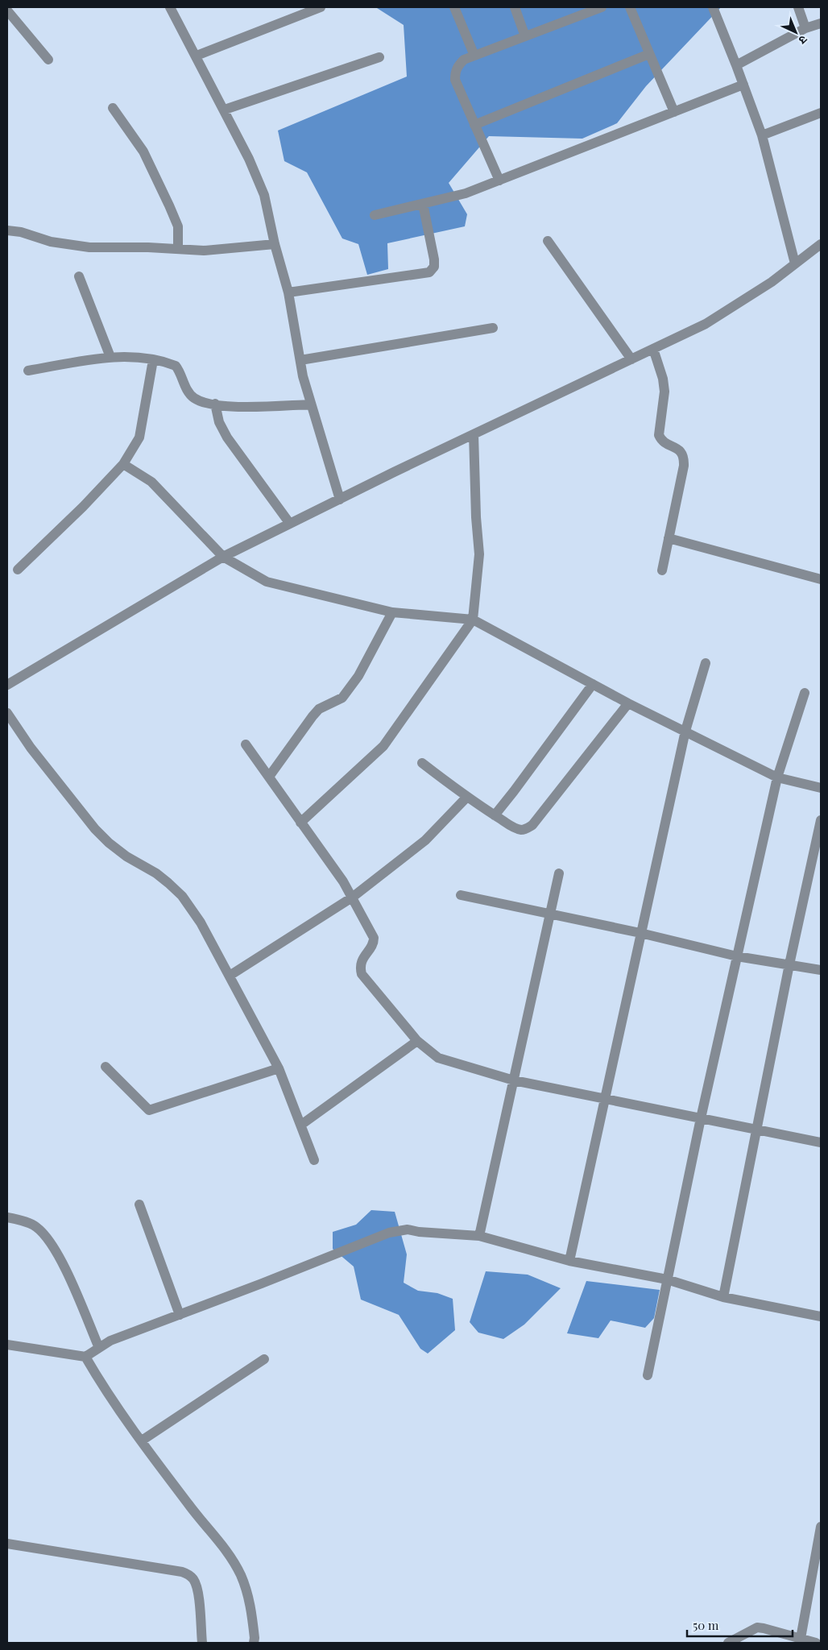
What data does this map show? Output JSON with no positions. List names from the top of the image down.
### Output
{
  "scale_bar": "50 m",
  "north": "bottom right"
}
